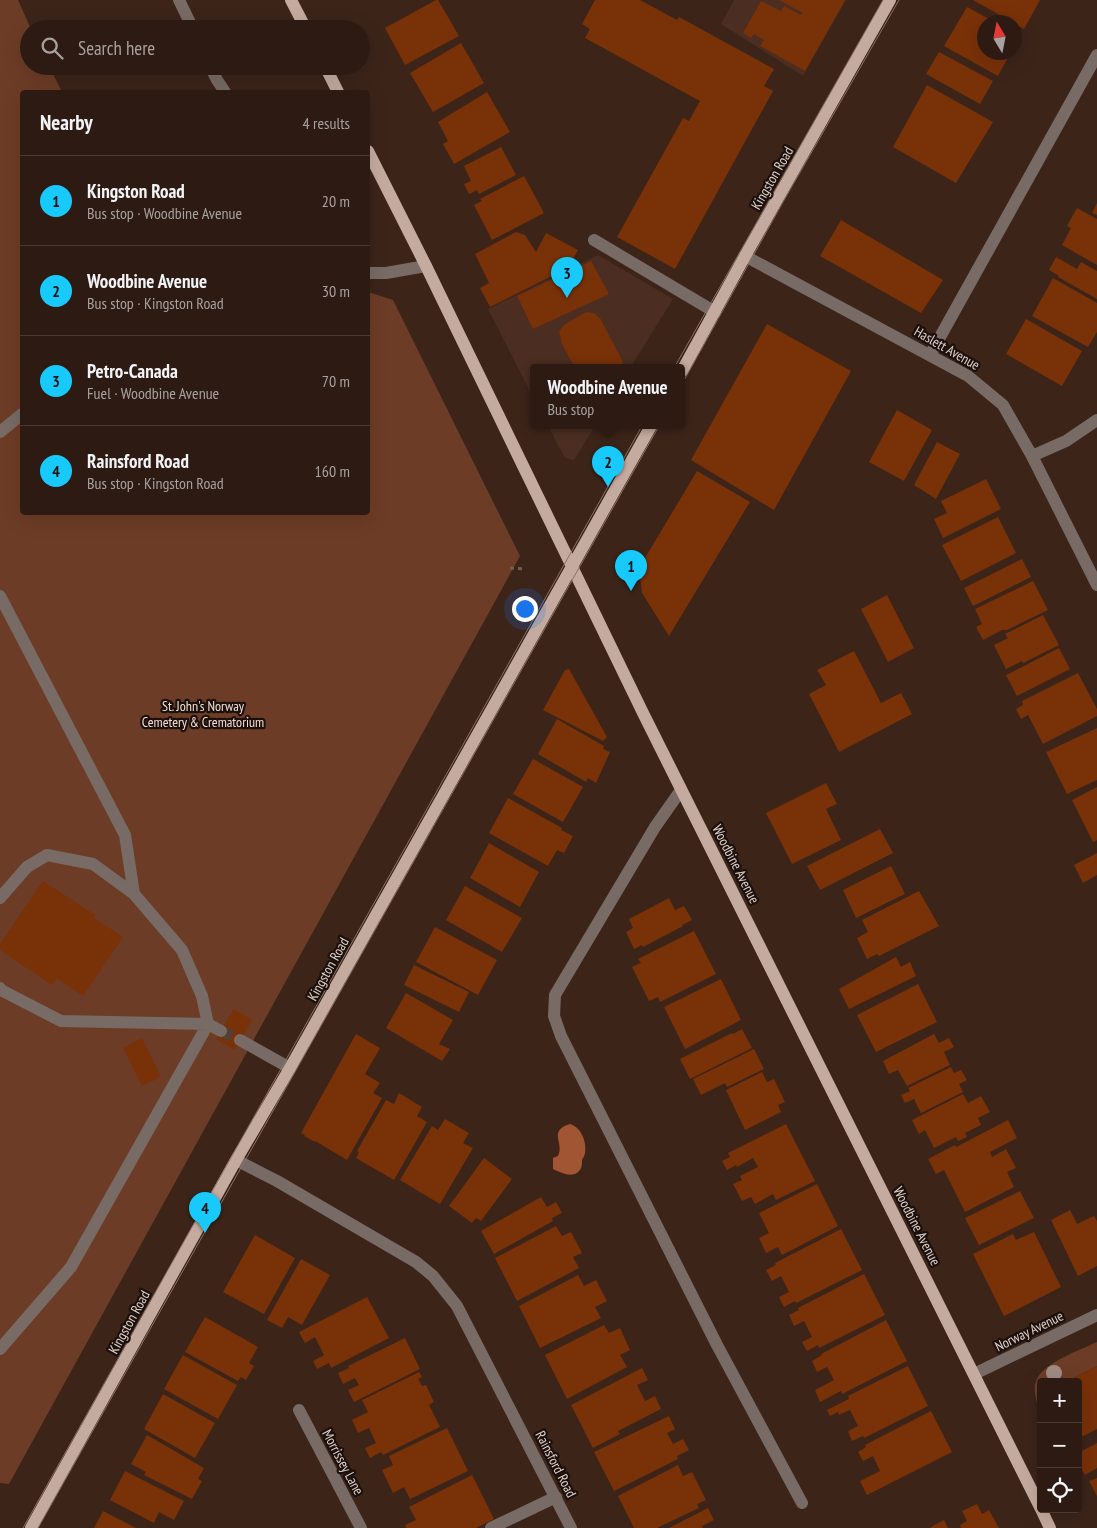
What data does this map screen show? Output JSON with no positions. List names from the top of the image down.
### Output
{
  "streets": {
    "main road": ["Kingston Road", "Woodbine Avenue"],
    "street": [
      "Haslett Avenue",
      "Norway Avenue",
      "Morrissey Lane",
      "Rainsford Road"
    ]
  },
  "crossings": [
    ["Kingston Road", "Haslett Avenue"],
    ["Kingston Road", "Woodbine Avenue"],
    ["Kingston Road", "Rainsford Road"],
    ["Woodbine Avenue", "Norway Avenue"]
  ],
  "parks": ["St. John's Norway Cemetery & Crematorium"],
  "north": "top",
  "page": {
    "search": "Search here",
    "heading": ["Nearby", "4 results"],
    "list": [
      {
        "mark": "1",
        "name": "Kingston Road",
        "note": "Bus stop · Woodbine Avenue",
        "value": "20 m"
      },
      {
        "mark": "2",
        "name": "Woodbine Avenue",
        "note": "Bus stop · Kingston Road",
        "value": "30 m"
      },
      {
        "mark": "3",
        "name": "Petro-Canada",
        "note": "Fuel · Woodbine Avenue",
        "value": "70 m"
      },
      {
        "mark": "4",
        "name": "Rainsford Road",
        "note": "Bus stop · Kingston Road",
        "value": "160 m"
      }
    ],
    "pins": [
      "3",
      "2",
      "1",
      "4"
    ],
    "popup": ["Woodbine Avenue", "Bus stop"],
    "map_buttons": ["+", "−"]
  }
}
